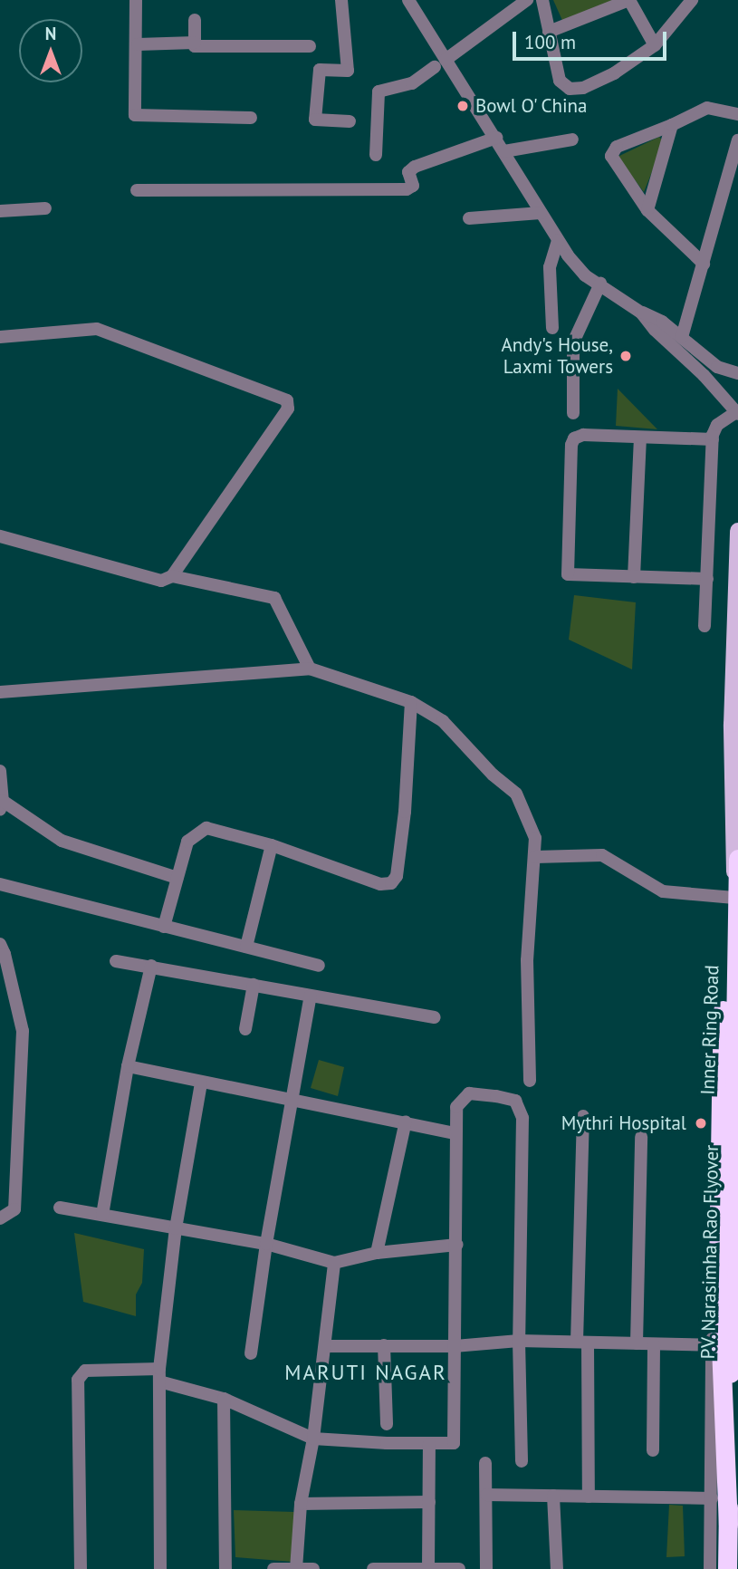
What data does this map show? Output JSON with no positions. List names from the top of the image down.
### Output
{
  "streets": {
    "highway": ["P.V. Narasimha Rao Flyover"],
    "main road": ["Inner Ring Road"]
  },
  "districts": ["MARUTI NAGAR"],
  "places": ["Bowl O' China", "Andy's House, Laxmi Towers", "Mythri Hospital"],
  "scale_bar": "100 m",
  "north": "top"
}
